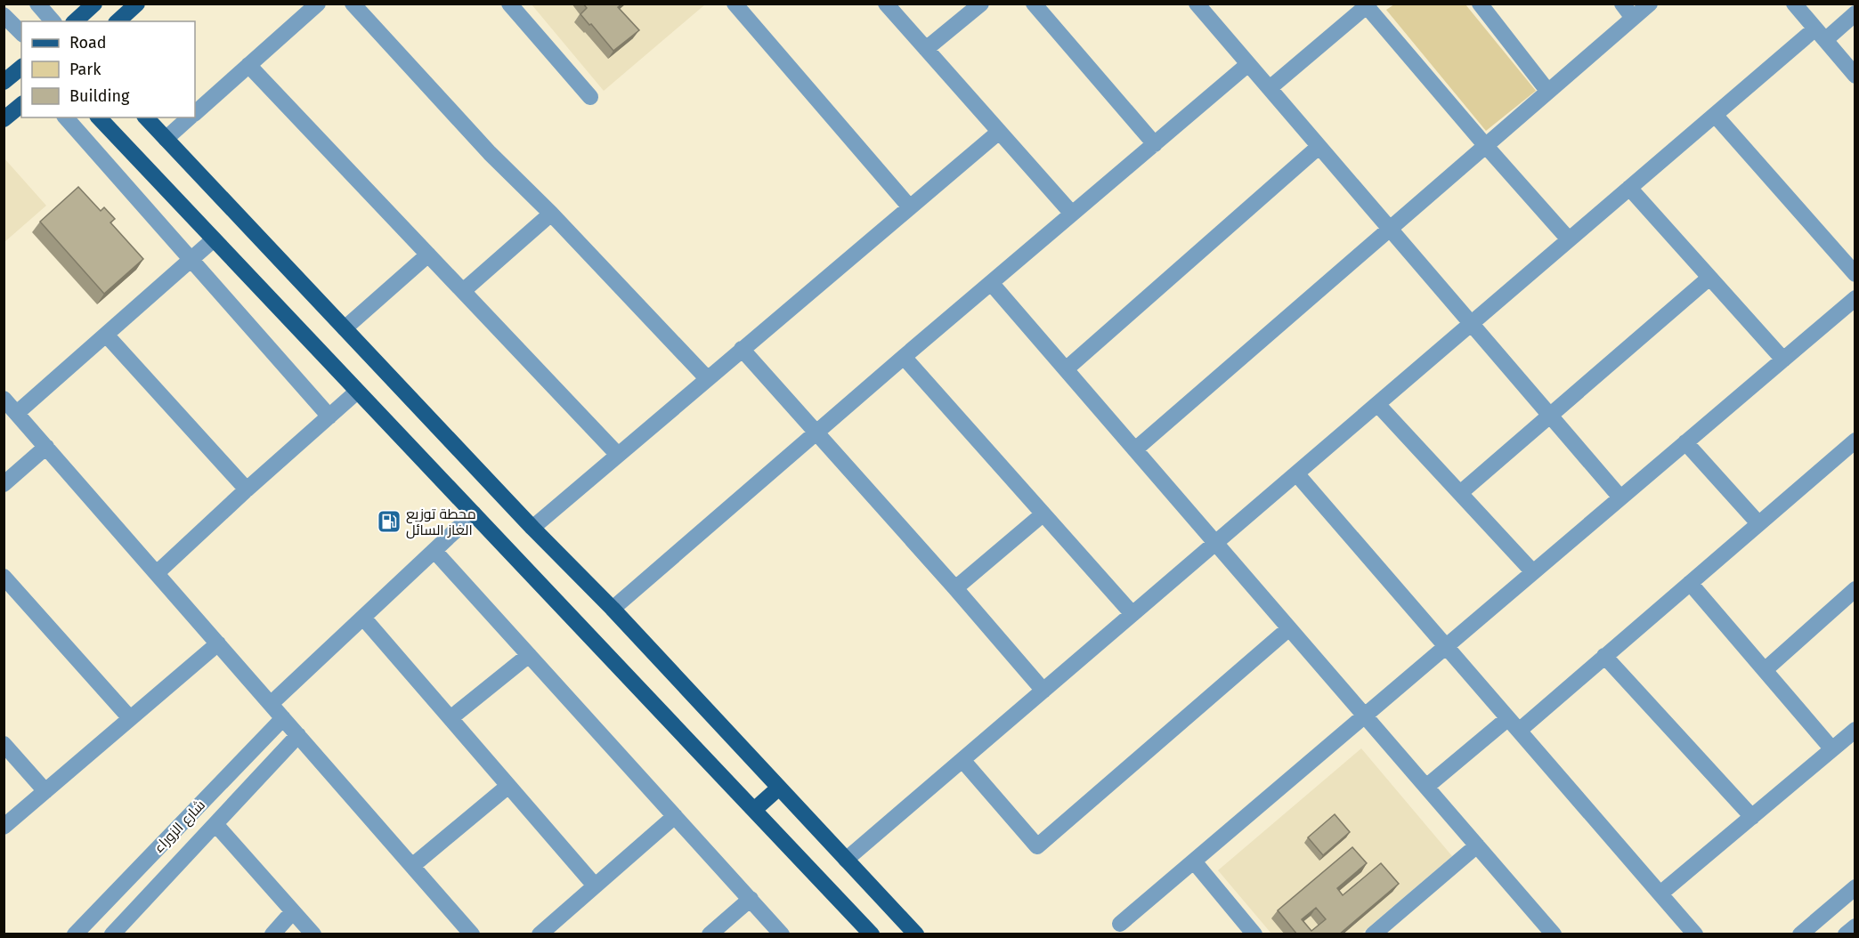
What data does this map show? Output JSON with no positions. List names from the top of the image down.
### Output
{
  "streets": {
    "street": ["شارع الزوراء"]
  },
  "places": {
    "fuel station": ["محطة توزيع الغاز السائل"]
  },
  "legend": ["Road", "Park", "Building"]
}
